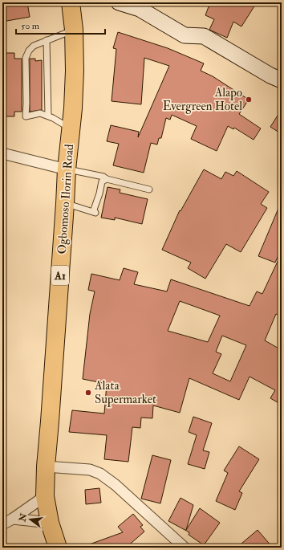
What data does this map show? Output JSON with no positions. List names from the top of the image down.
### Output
{
  "streets": {
    "highway": ["Ogbomoso Ilorin Road", "A1"]
  },
  "places": ["Alapo Evergreen Hotel", "Alata Supermarket"],
  "scale_bar": "50 m",
  "north": "left"
}
